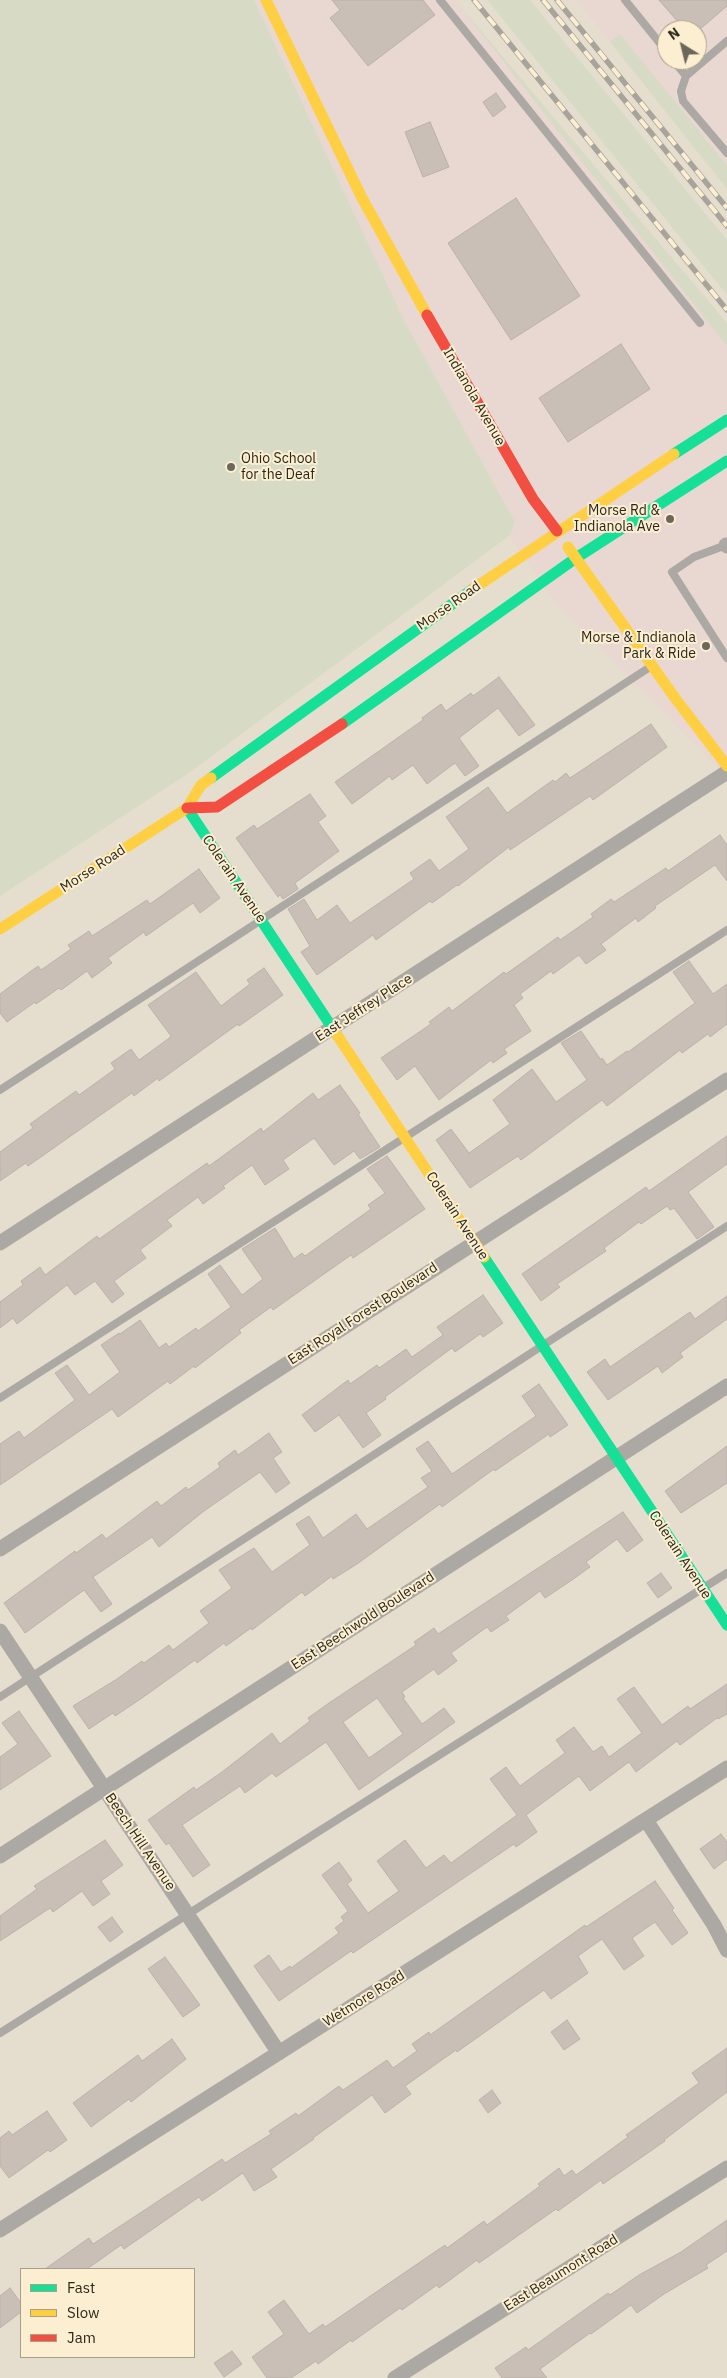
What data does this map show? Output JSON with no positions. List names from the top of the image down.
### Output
{
  "streets": {
    "main road": ["Indianola Avenue", "Morse Road", "Colerain Avenue"],
    "street": [
      "East Jeffrey Place",
      "East Royal Forest Boulevard",
      "East Beechwold Boulevard",
      "Beech Hill Avenue",
      "Wetmore Road",
      "East Beaumont Road"
    ]
  },
  "crossings": [
    ["Indianola Avenue", "Morse Road"],
    ["Morse Road", "Colerain Avenue"],
    ["Colerain Avenue", "East Jeffrey Place"],
    ["Colerain Avenue", "East Royal Forest Boulevard"],
    ["Colerain Avenue", "East Beechwold Boulevard"],
    ["East Beechwold Boulevard", "Beech Hill Avenue"],
    ["Beech Hill Avenue", "Wetmore Road"]
  ],
  "places": ["Ohio School for the Deaf", "Morse Rd & Indianola Ave", "Morse & Indianola Park & Ride"],
  "legend": ["Fast", "Slow", "Jam"],
  "north": "top left"
}
